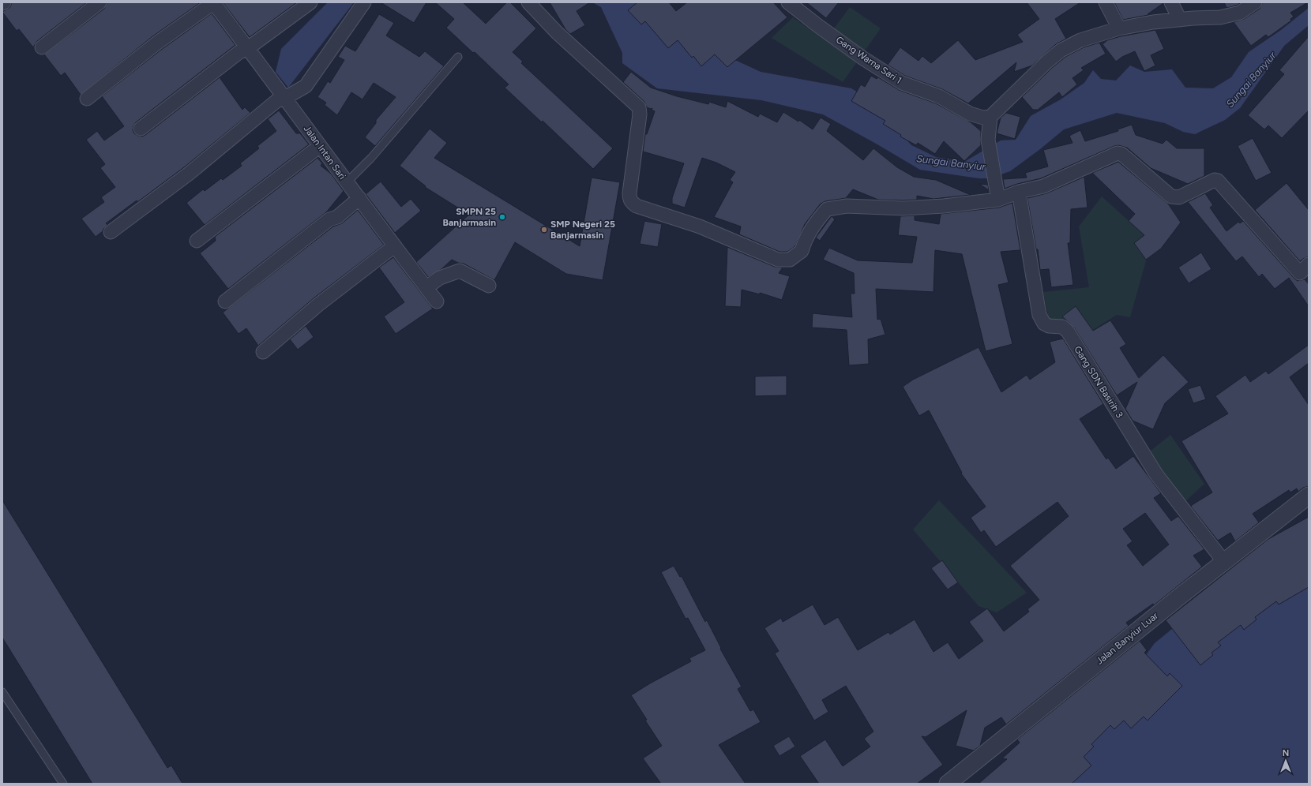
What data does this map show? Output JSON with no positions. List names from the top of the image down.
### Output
{
  "streets": {
    "street": [
      "Gang Warna Sari 1",
      "Jalan Intan Sari",
      "Gang SDN Basirih 3",
      "Jalan Banyiur Luar"
    ]
  },
  "crossings": [
    ["Gang SDN Basirih 3", "Jalan Banyiur Luar"]
  ],
  "water": ["Sungai Banyiur"],
  "places": ["SMPN 25 Banjarmasin", "SMP Negeri 25 Banjarmasin"],
  "north": "top"
}
